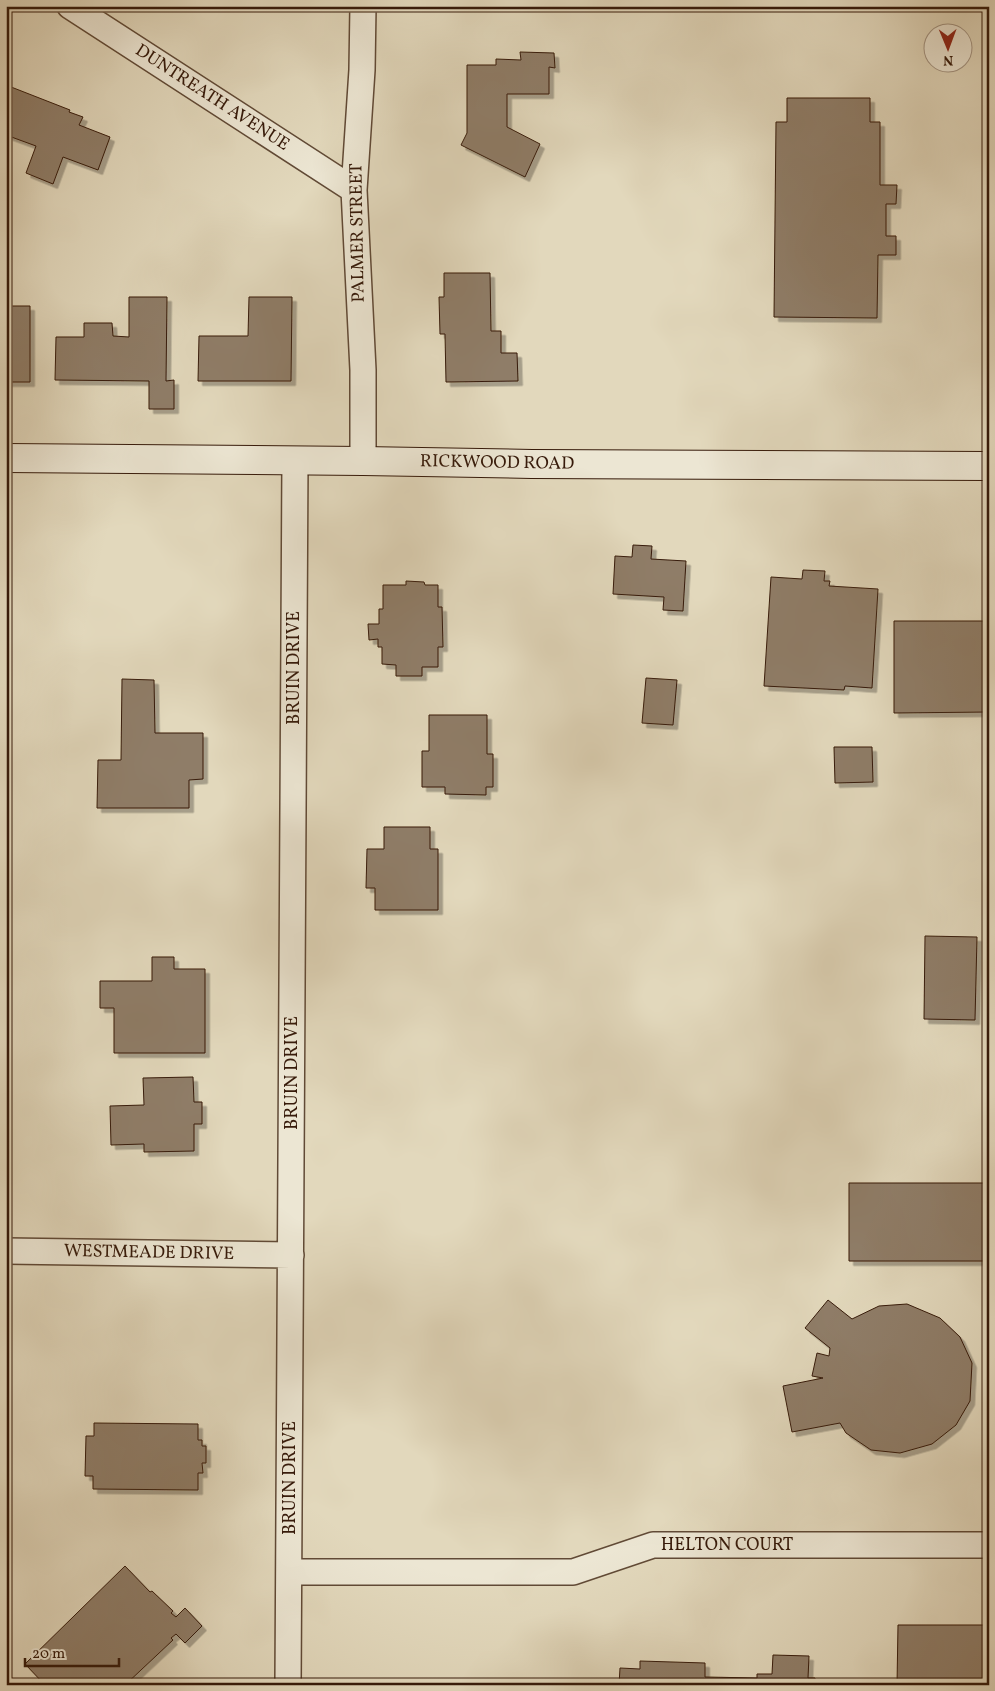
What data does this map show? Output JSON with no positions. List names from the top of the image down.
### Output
{
  "streets": {
    "main road": ["RICKWOOD ROAD"],
    "street": [
      "DUNTREATH AVENUE",
      "PALMER STREET",
      "BRUIN DRIVE",
      "WESTMEADE DRIVE",
      "HELTON COURT"
    ]
  },
  "crossings": [
    ["DUNTREATH AVENUE", "PALMER STREET"],
    ["PALMER STREET", "RICKWOOD ROAD"],
    ["RICKWOOD ROAD", "BRUIN DRIVE"],
    ["BRUIN DRIVE", "WESTMEADE DRIVE"],
    ["BRUIN DRIVE", "HELTON COURT"]
  ],
  "scale_bar": "20 m",
  "north": "bottom"
}
